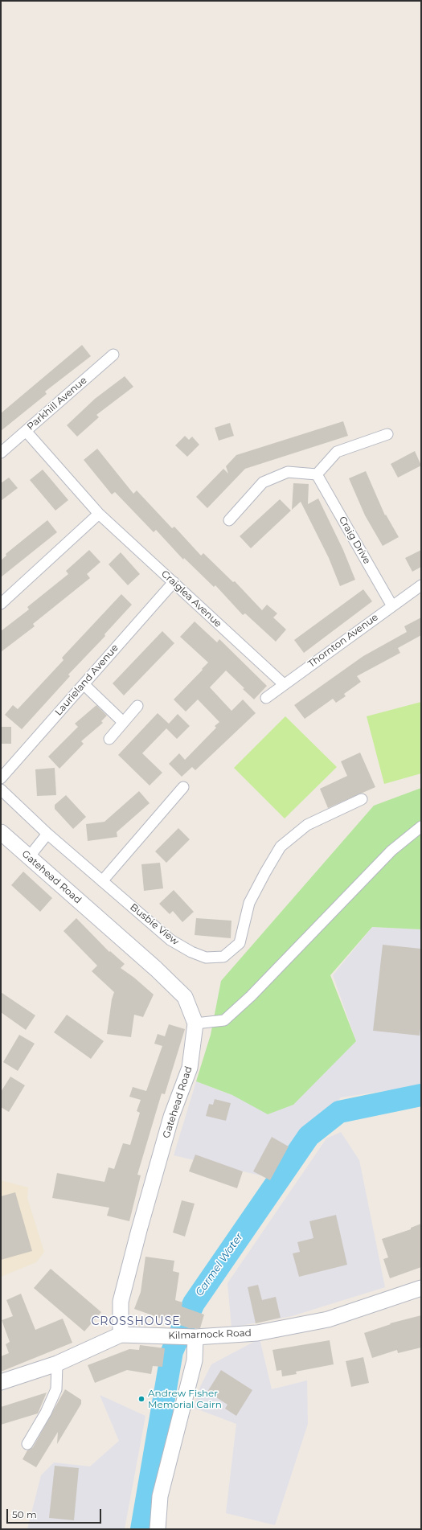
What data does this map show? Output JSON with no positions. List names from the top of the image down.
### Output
{
  "streets": {
    "main road": ["Gatehead Road", "Kilmarnock Road"],
    "street": [
      "Parkhill Avenue",
      "Craig Drive",
      "Craiglea Avenue",
      "Thornton Avenue",
      "Laurieland Avenue",
      "Busbie View"
    ]
  },
  "crossings": [
    ["Parkhill Avenue", "Craiglea Avenue"],
    ["Craig Drive", "Thornton Avenue"],
    ["Craiglea Avenue", "Thornton Avenue"],
    ["Craiglea Avenue", "Laurieland Avenue"],
    ["Gatehead Road", "Kilmarnock Road"]
  ],
  "districts": ["CROSSHOUSE"],
  "water": ["Carmel Water"],
  "places": ["Andrew Fisher Memorial Cairn"],
  "scale_bar": "50 m"
}
